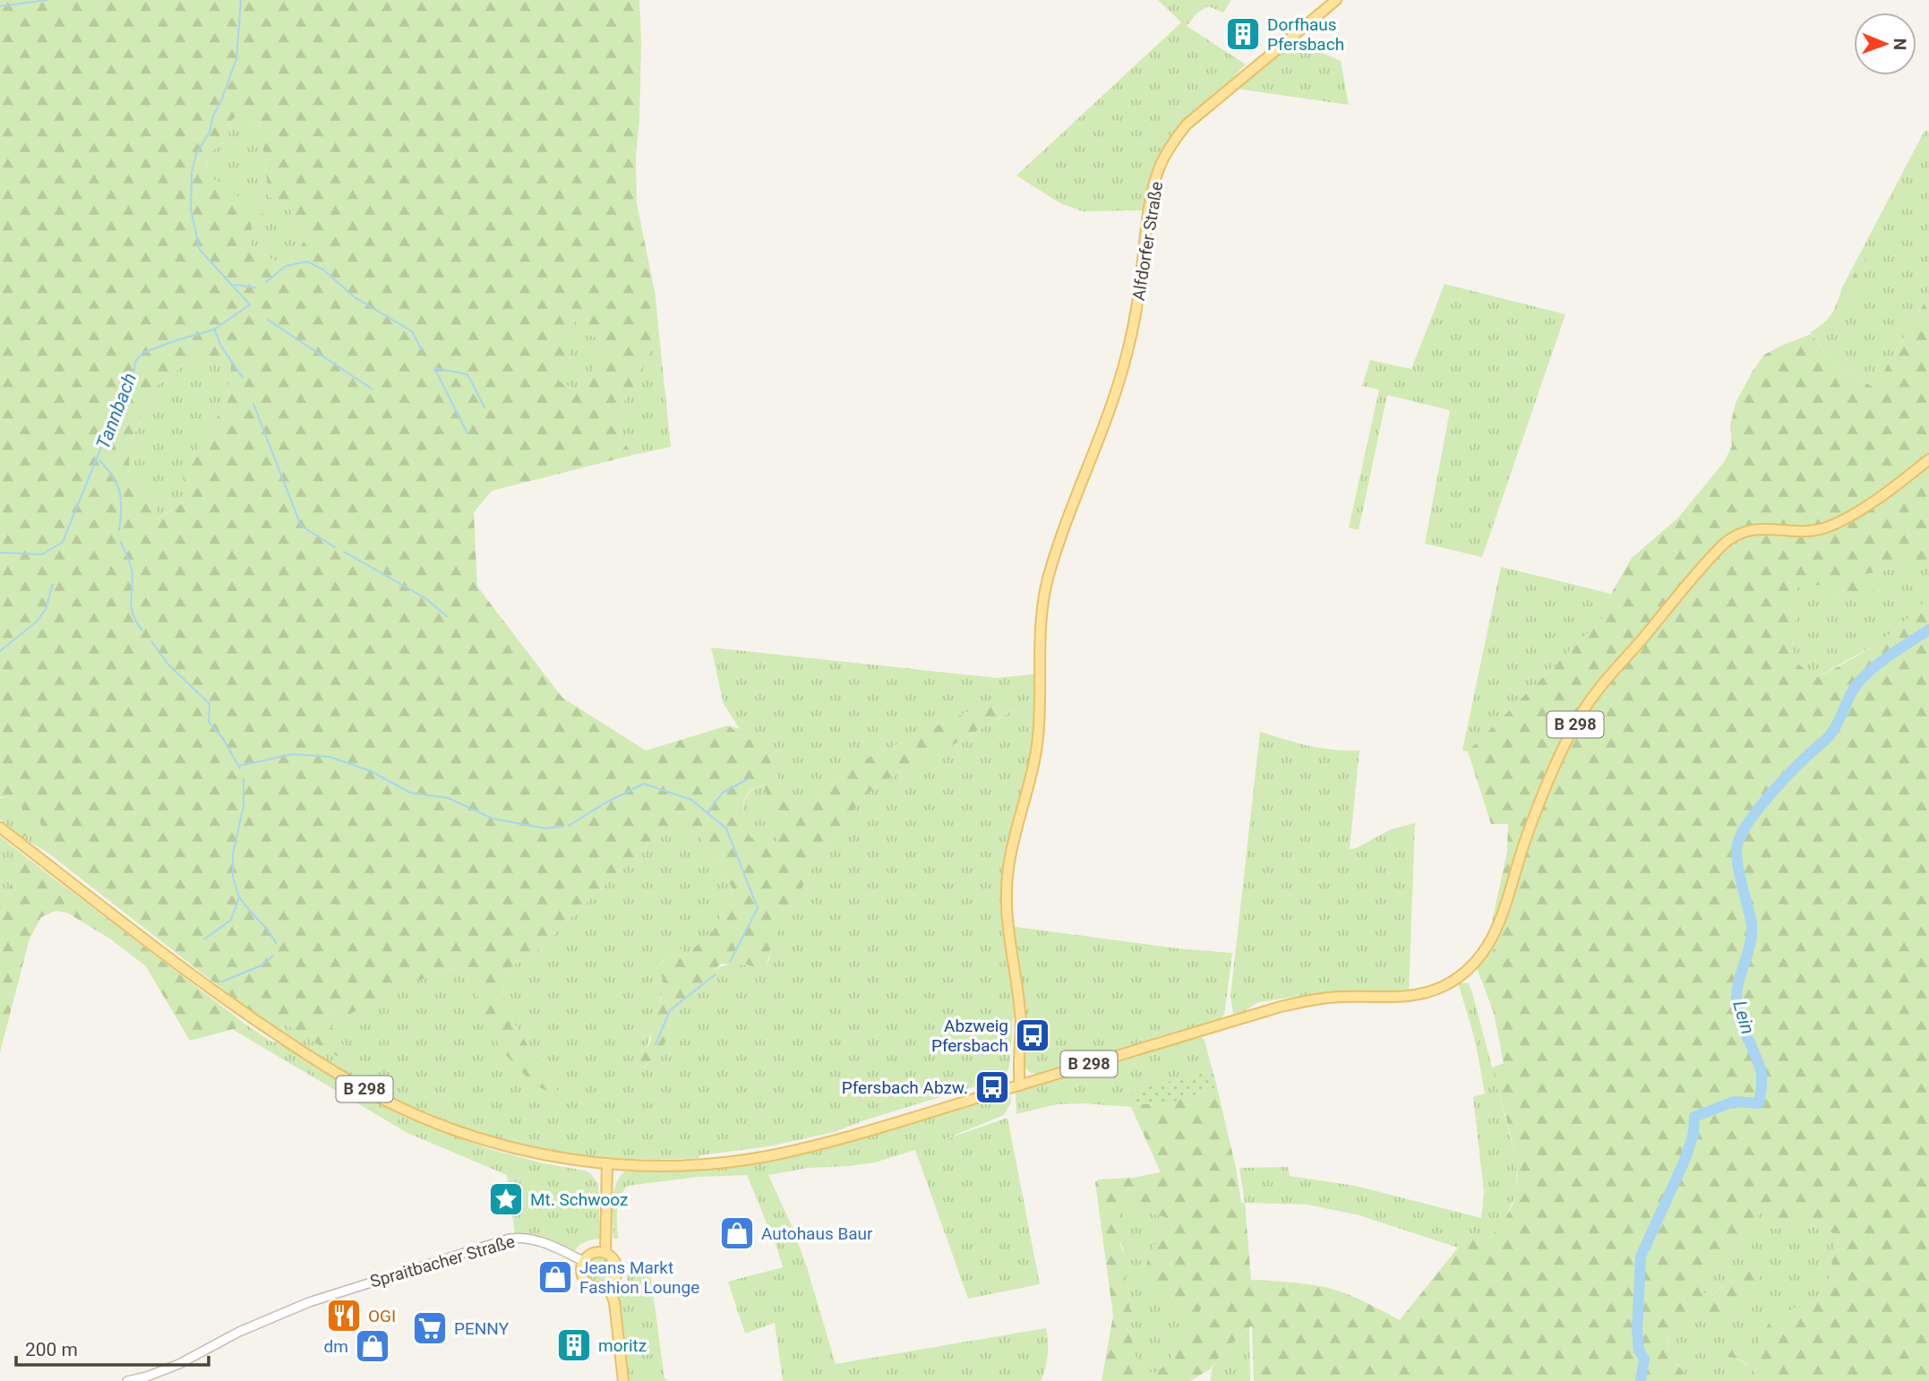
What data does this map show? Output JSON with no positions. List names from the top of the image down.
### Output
{
  "streets": {
    "main road": ["Alfdorfer Straße", "B 298"],
    "street": ["Spraitbacher Straße"]
  },
  "crossings": [
    ["Alfdorfer Straße", "B 298"]
  ],
  "water": ["Tannbach", "Lein"],
  "places": {
    "building": ["Dorfhaus Pfersbach", "moritz"],
    "bus stop": ["Abzweig Pfersbach", "Pfersbach Abzw."],
    "place": ["Mt. Schwooz"],
    "shop": ["Autohaus Baur", "Jeans Markt Fashion Lounge", "dm"],
    "restaurant": ["OGI"],
    "supermarket": ["PENNY"]
  },
  "scale_bar": "200 m",
  "north": "right"
}
